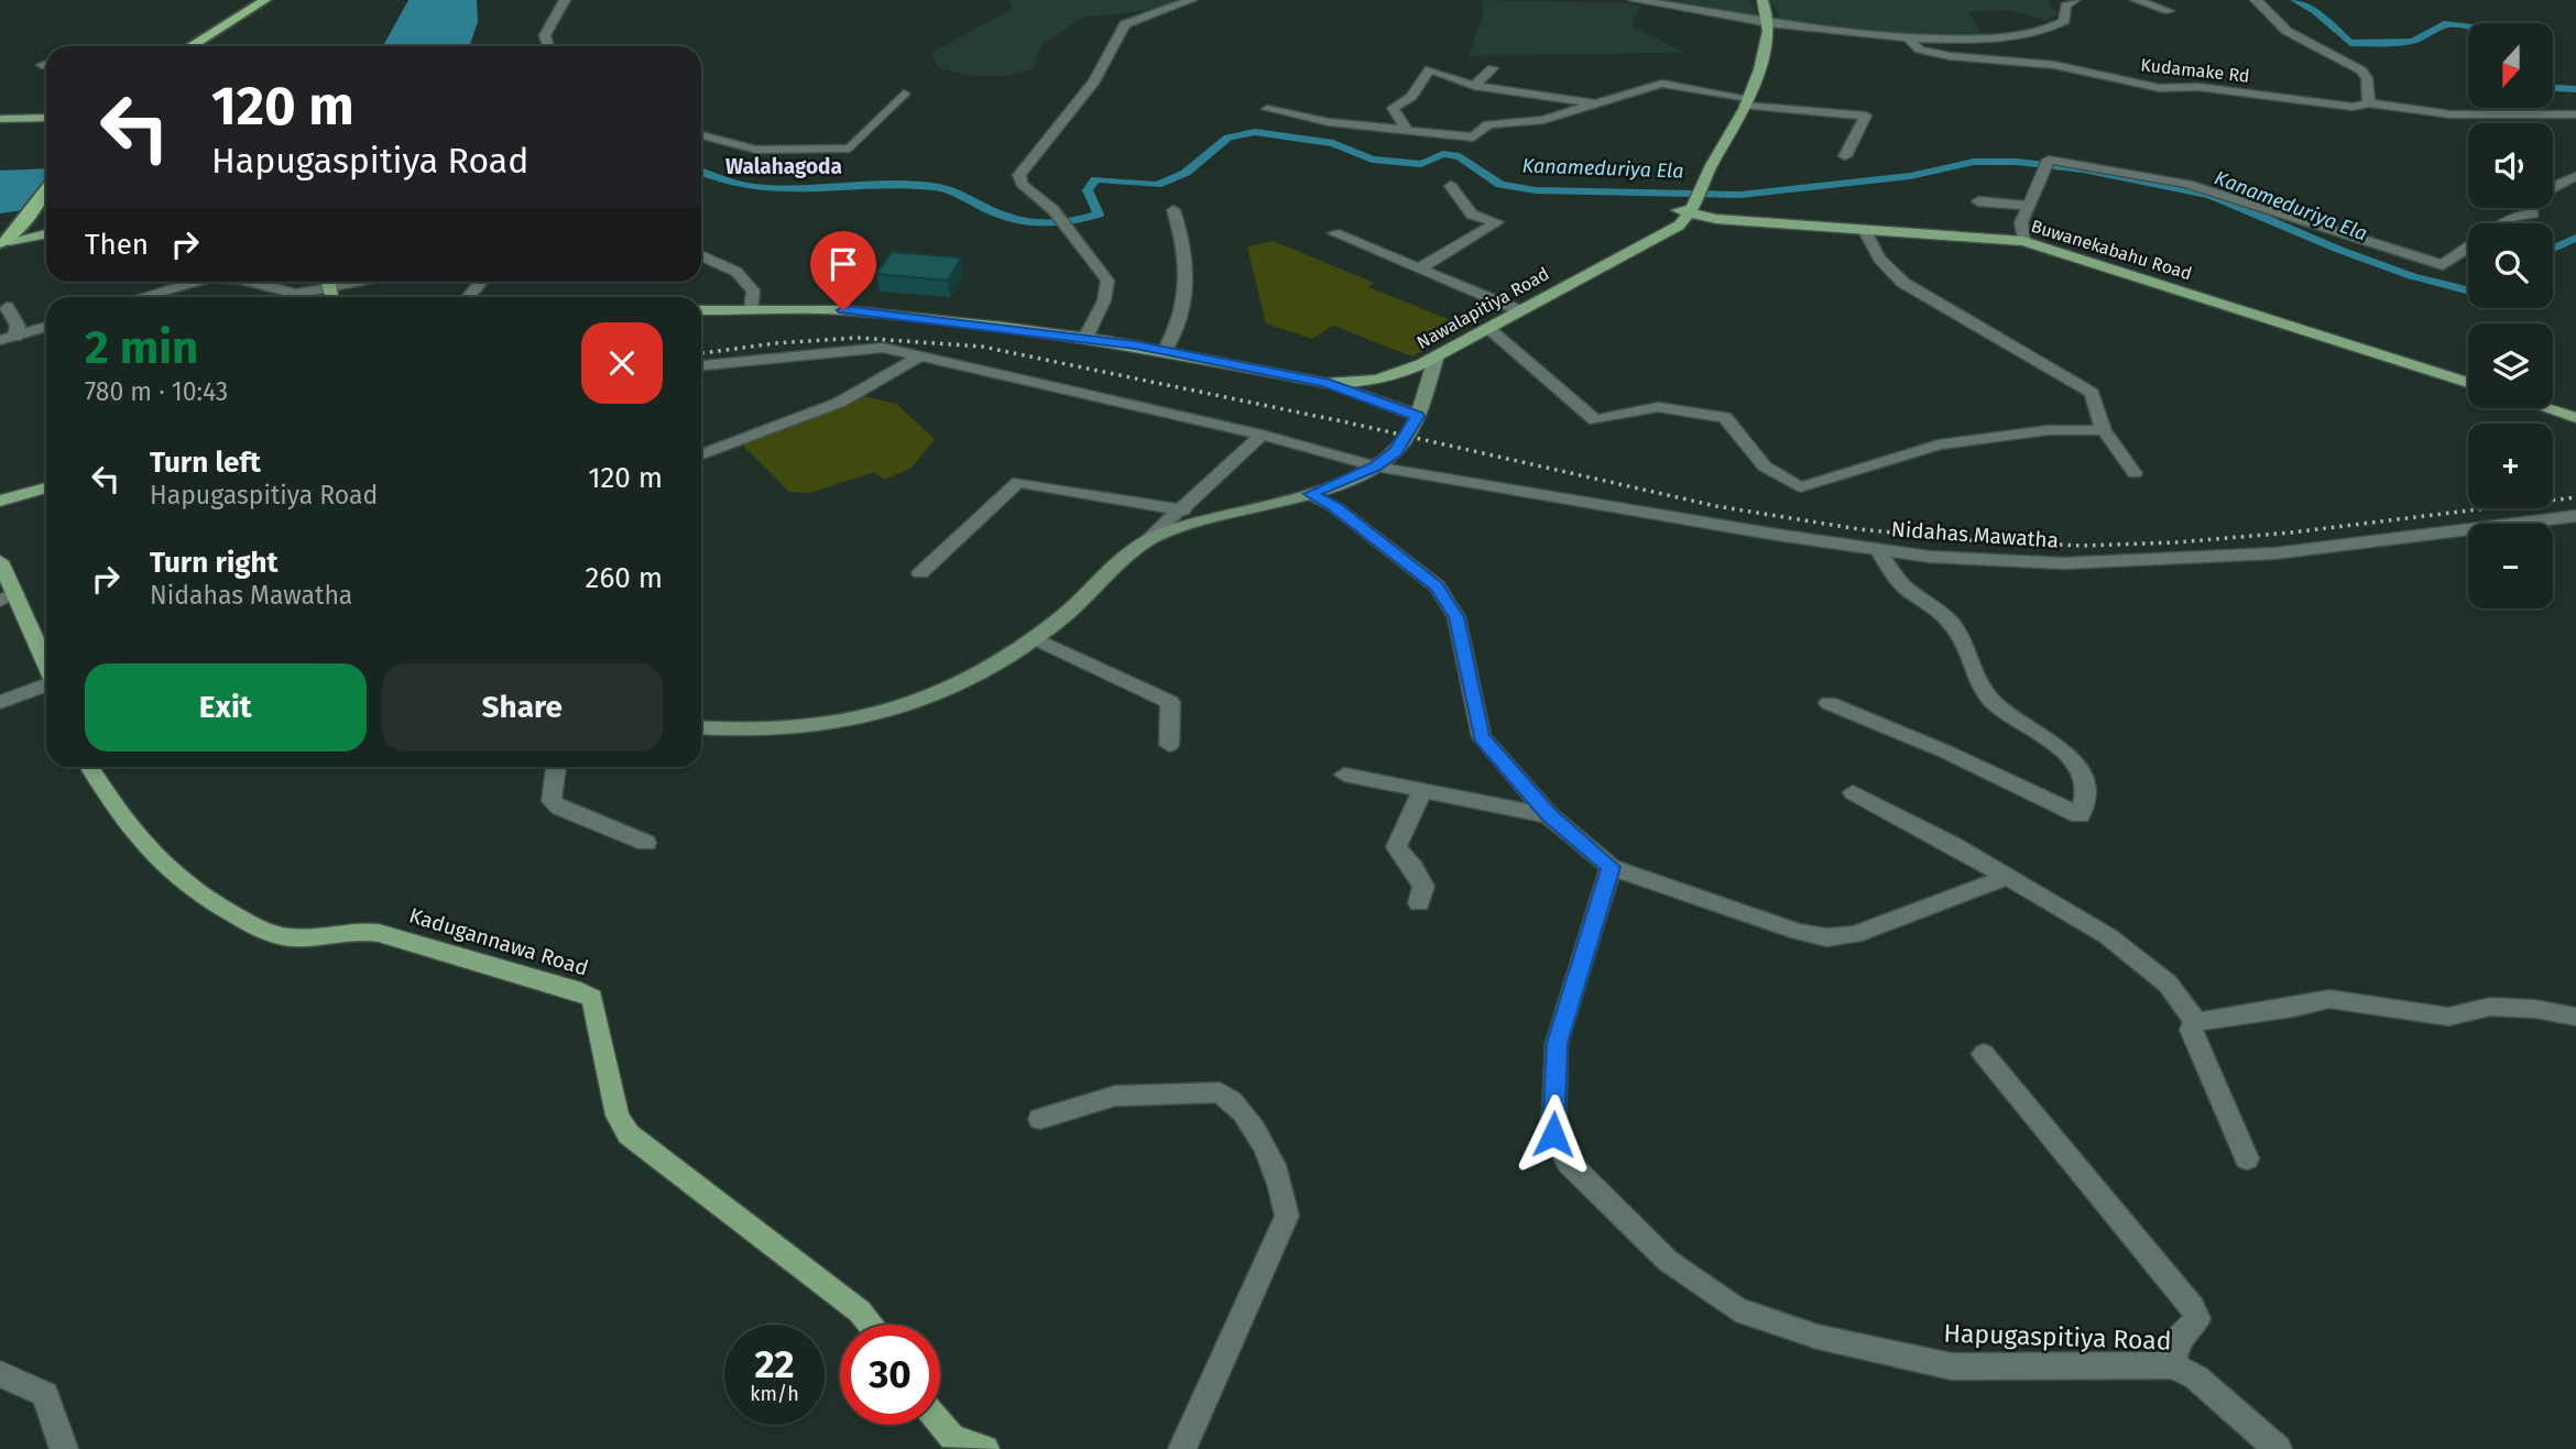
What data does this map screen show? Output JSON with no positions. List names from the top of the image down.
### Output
{
  "streets": {
    "main road": ["Buwanekabahu Road", "Nawalapitiya Road", "Kadugannawa Road"],
    "street": ["Kudamake Rd", "Nidahas Mawatha", "Hapugaspitiya Road"]
  },
  "crossings": [
    ["Buwanekabahu Road", "Nawalapitiya Road"]
  ],
  "districts": ["Walahagoda"],
  "water": ["Kanameduriya Ela"],
  "north": "bottom",
  "page": {
    "map_buttons": ["+", "−"],
    "turn": ["120 m", "Hapugaspitiya Road"],
    "then": "Then",
    "heading": ["2 min", "780 m · 10:43"],
    "list": [
      {
        "name": "Turn left",
        "note": "Hapugaspitiya Road",
        "value": "120 m"
      },
      {
        "name": "Turn right",
        "note": "Nidahas Mawatha",
        "value": "260 m"
      }
    ],
    "buttons": ["Exit", "Share"],
    "speed": "22 km/h",
    "limit": "30"
  }
}
